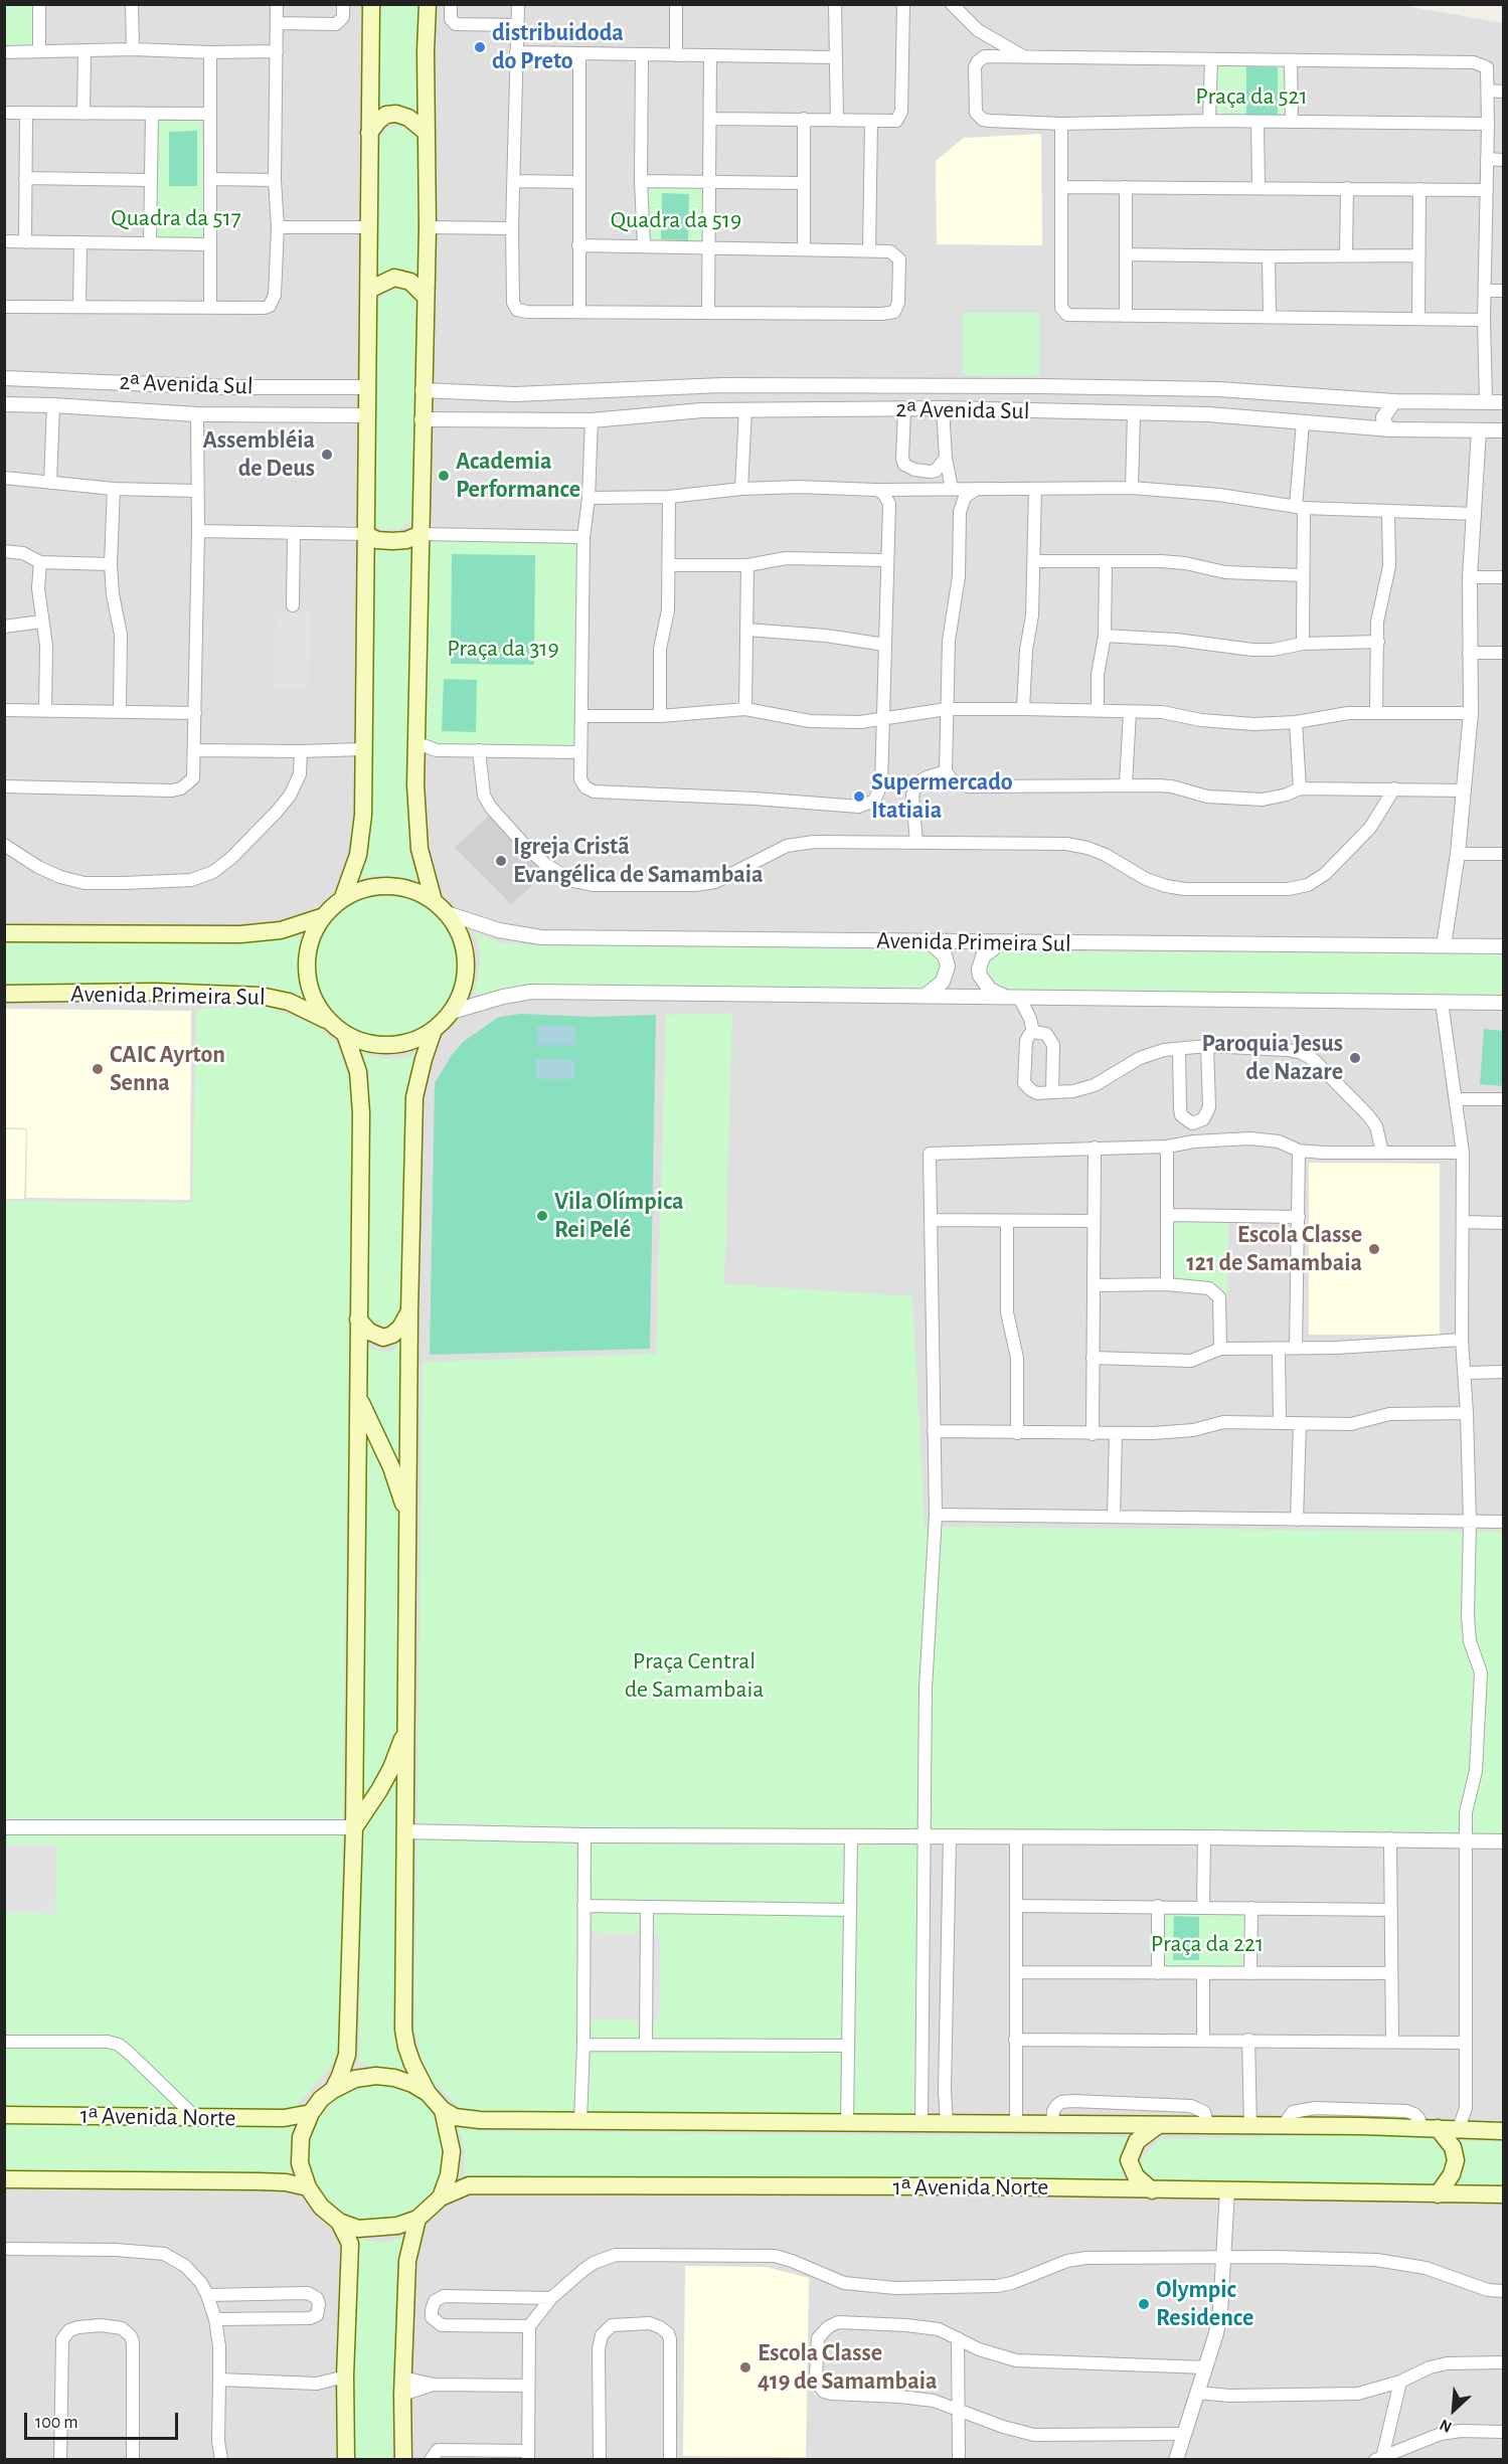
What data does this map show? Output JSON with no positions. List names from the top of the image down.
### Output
{
  "streets": {
    "main road": ["Avenida Primeira Sul", "1ᵃ Avenida Norte"],
    "street": ["2ᵃ Avenida Sul"]
  },
  "parks": [
    "Praça da 521",
    "Quadra da 517",
    "Quadra da 519",
    "Praça da 319",
    "Praça Central de Samambaia",
    "Praça da 221"
  ],
  "places": [
    "distribuidoda do Preto",
    "Assembléia de Deus",
    "Academia Performance",
    "Supermercado Itatiaia",
    "Igreja Cristã Evangélica de Samambaia",
    "Paroquia Jesus de Nazare",
    "CAIC Ayrton Senna",
    "Vila Olímpica Rei Pelé",
    "Escola Classe 121 de Samambaia",
    "Olympic Residence",
    "Escola Classe 419 de Samambaia"
  ],
  "scale_bar": "100 m",
  "north": "bottom left"
}
